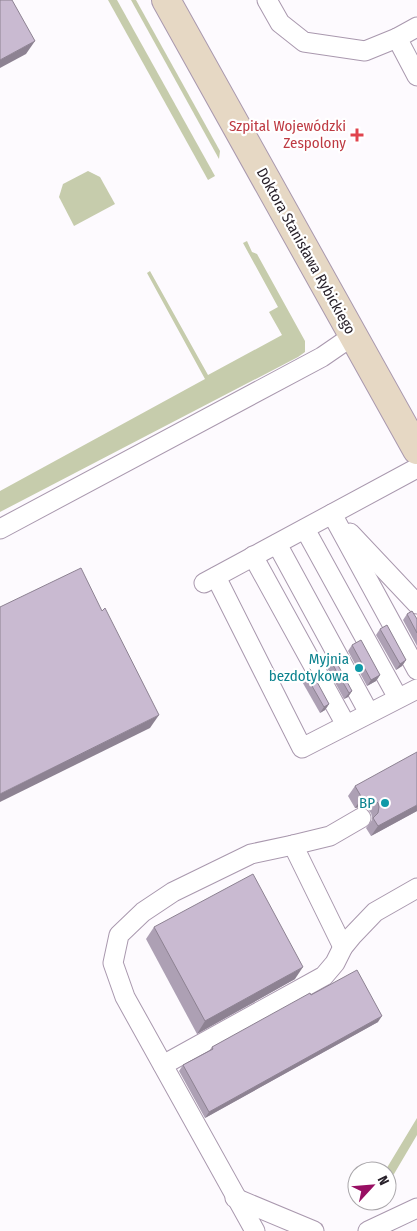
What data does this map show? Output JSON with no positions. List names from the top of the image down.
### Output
{
  "streets": {
    "street": ["Doktora Stanisława Rybickiego"]
  },
  "places": {
    "health": ["Szpital Wojewódzki Zespolony"],
    "other": ["Myjnia bezdotykowa", "BP"]
  },
  "north": "top right"
}
